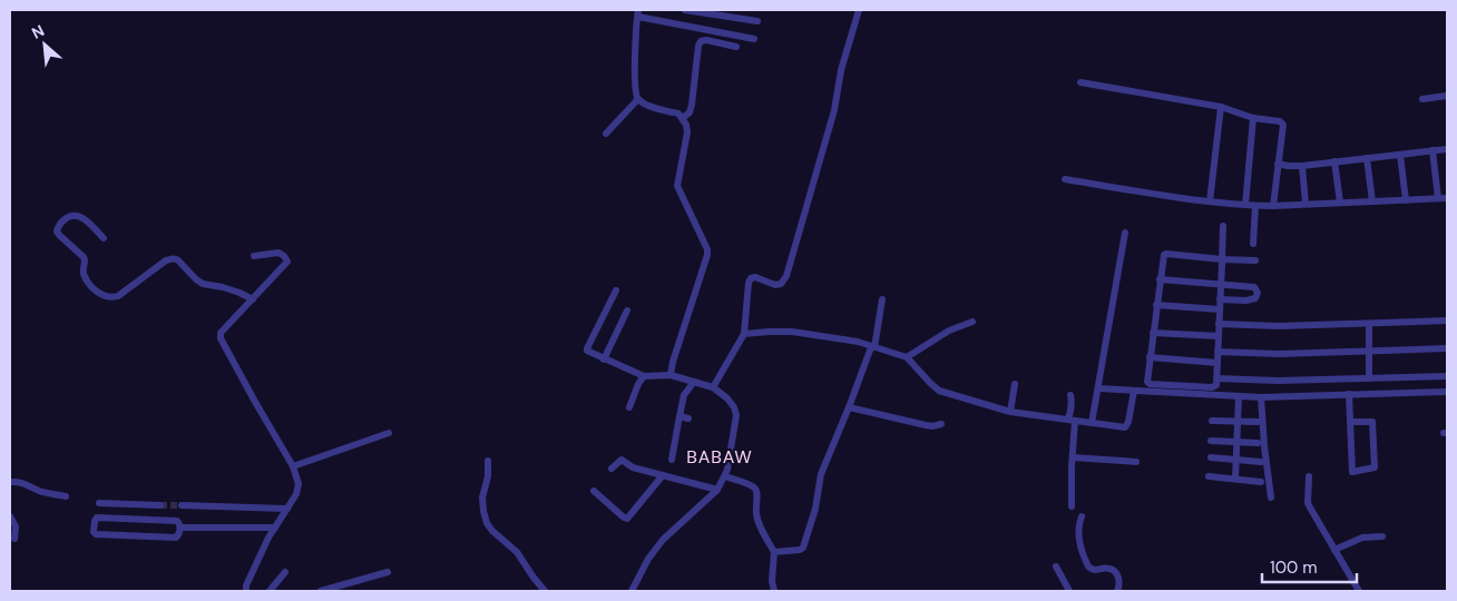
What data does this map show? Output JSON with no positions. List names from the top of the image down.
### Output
{
  "districts": ["BABAW"],
  "scale_bar": "100 m",
  "north": "top left"
}
